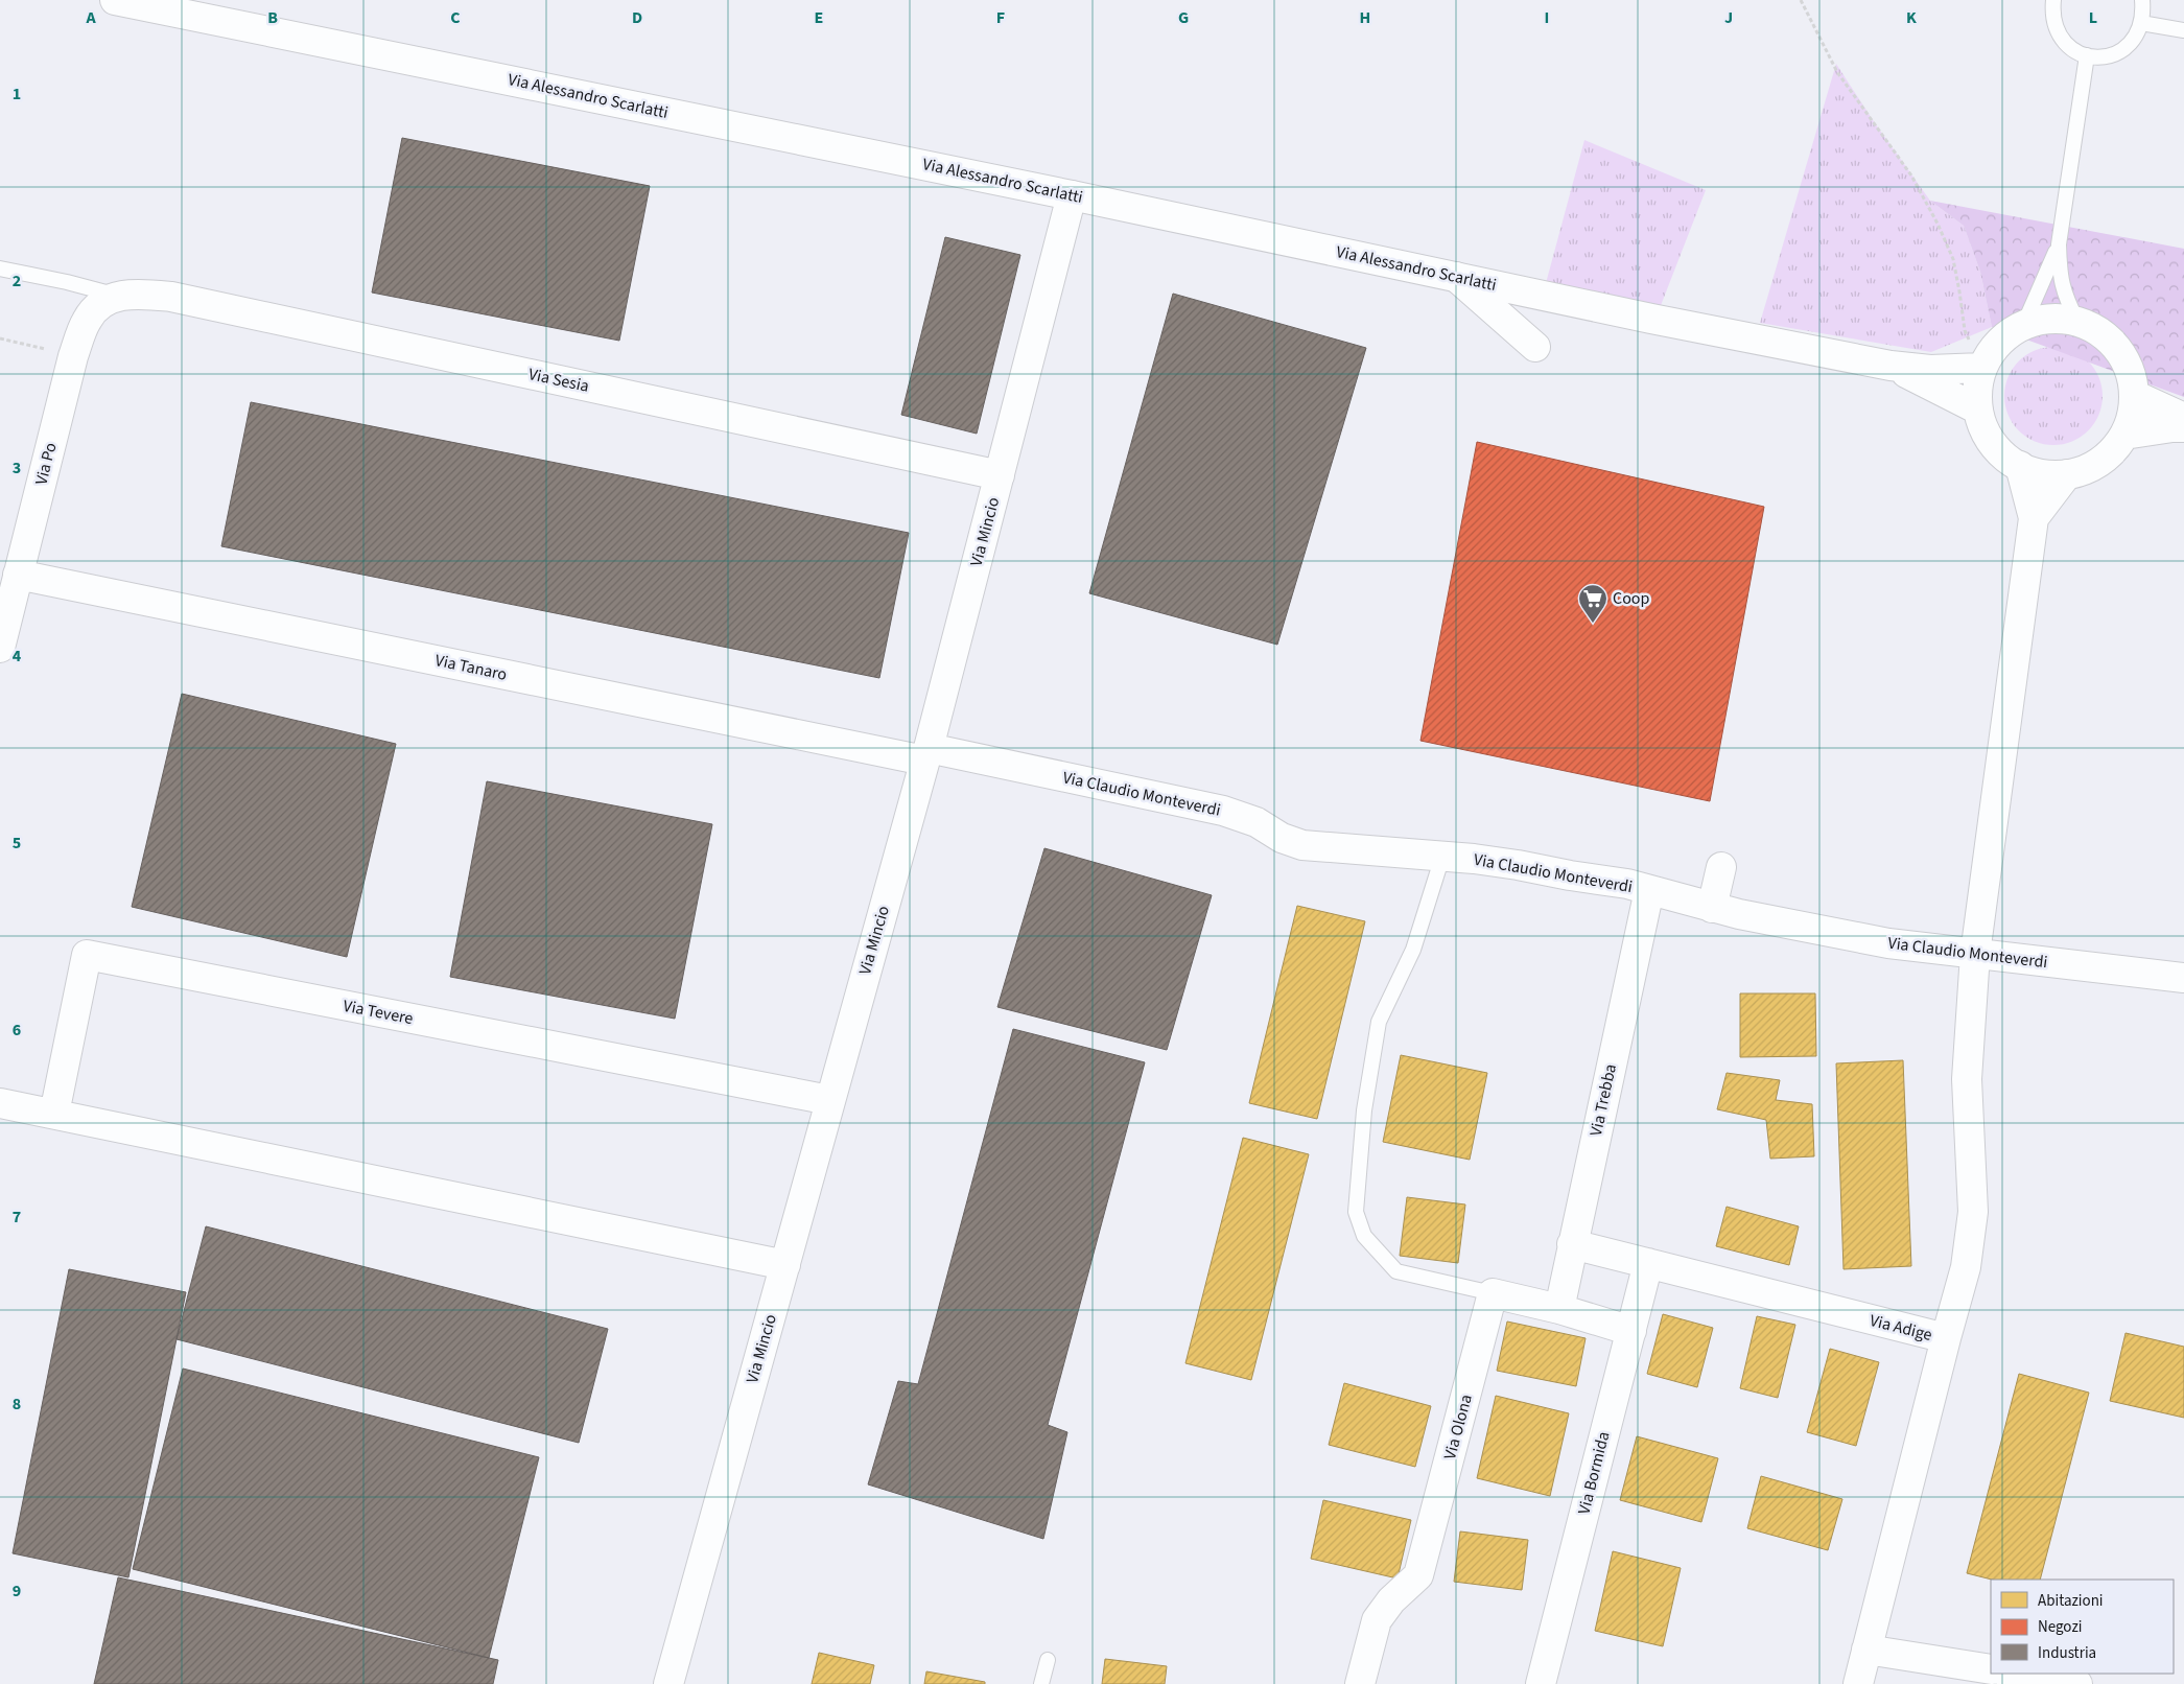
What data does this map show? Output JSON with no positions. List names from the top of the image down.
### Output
{
  "streets": {
    "street": [
      "Via Alessandro Scarlatti",
      "Via Sesia",
      "Via Po",
      "Via Mincio",
      "Via Tanaro",
      "Via Claudio Monteverdi",
      "Via Tevere",
      "Via Trebba",
      "Via Adige",
      "Via Olona",
      "Via Bormida"
    ]
  },
  "crossings": [
    ["Via Alessandro Scarlatti", "Via Mincio"],
    ["Via Sesia", "Via Po"],
    ["Via Sesia", "Via Mincio"],
    ["Via Po", "Via Tanaro"],
    ["Via Mincio", "Via Tanaro"],
    ["Via Mincio", "Via Claudio Monteverdi"],
    ["Via Mincio", "Via Tevere"],
    ["Via Tanaro", "Via Claudio Monteverdi"],
    ["Via Claudio Monteverdi", "Via Trebba"],
    ["Via Trebba", "Via Adige"],
    ["Via Adige", "Via Bormida"]
  ],
  "places": {
    "supermarket": ["Coop"]
  },
  "legend": ["Abitazioni", "Negozi", "Industria"],
  "grid": {
    "columns": [
      "A",
      "B",
      "C",
      "D",
      "E",
      "F",
      "G",
      "H",
      "I",
      "J",
      "K",
      "L"
    ],
    "rows": [
      "1",
      "2",
      "3",
      "4",
      "5",
      "6",
      "7",
      "8",
      "9"
    ]
  }
}
